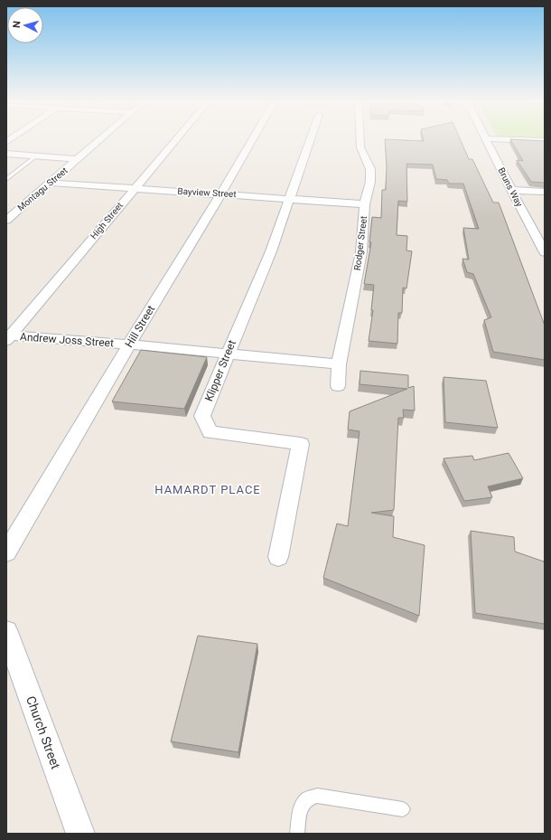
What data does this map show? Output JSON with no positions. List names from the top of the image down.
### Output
{
  "streets": {
    "street": [
      "Bruns Way",
      "Montagu Street",
      "Bayview Street",
      "High Street",
      "Rodger Street",
      "Hill Street",
      "Andrew Joss Street",
      "Klipper Street",
      "Church Street"
    ]
  },
  "crossings": [
    ["Montagu Street", "Bayview Street"],
    ["Bayview Street", "High Street"],
    ["Bayview Street", "Rodger Street"],
    ["Bayview Street", "Hill Street"],
    ["Bayview Street", "Klipper Street"],
    ["High Street", "Andrew Joss Street"],
    ["Rodger Street", "Andrew Joss Street"],
    ["Hill Street", "Andrew Joss Street"],
    ["Andrew Joss Street", "Klipper Street"]
  ],
  "districts": ["HAMARDT PLACE"],
  "north": "left"
}
